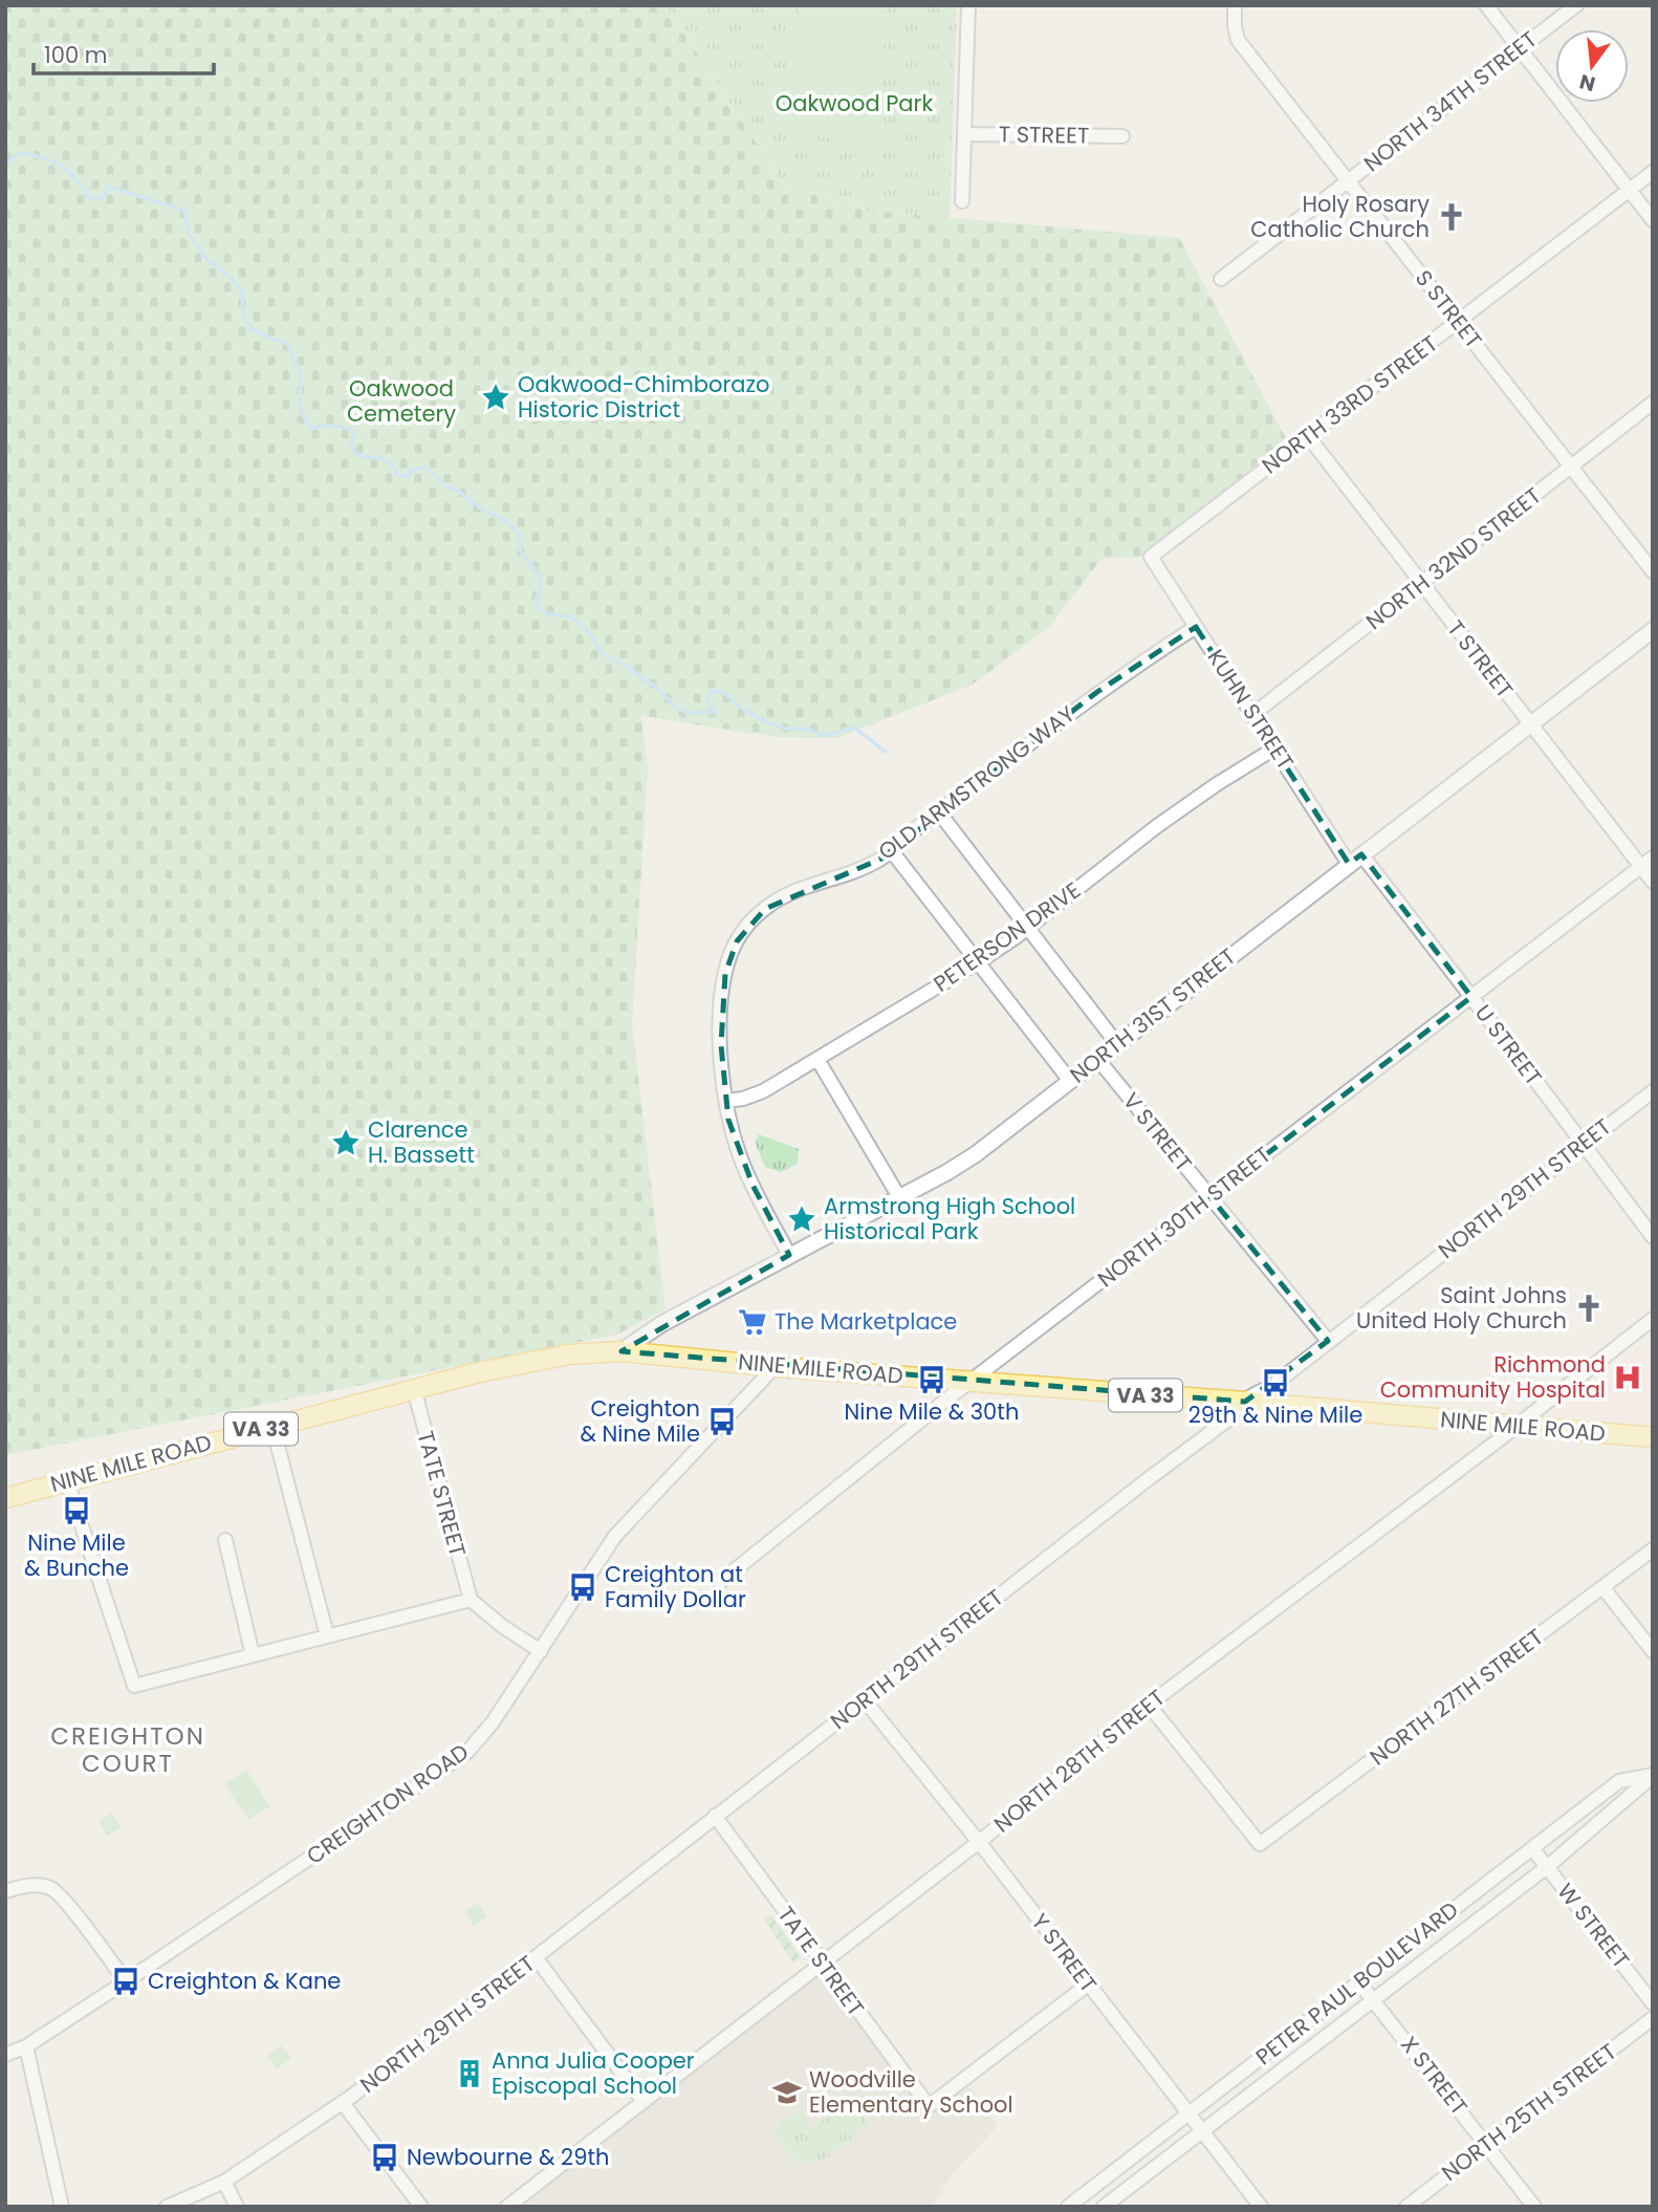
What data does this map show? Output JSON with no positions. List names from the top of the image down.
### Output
{
  "streets": {
    "main road": ["NINE MILE ROAD", "VA 33"],
    "street": [
      "NORTH 34TH STREET",
      "T STREET",
      "S STREET",
      "NORTH 33RD STREET",
      "NORTH 32ND STREET",
      "KUHN STREET",
      "OLD ARMSTRONG WAY",
      "PETERSON DRIVE",
      "NORTH 31ST STREET",
      "U STREET",
      "V STREET",
      "NORTH 29TH STREET",
      "NORTH 30TH STREET",
      "TATE STREET",
      "NORTH 27TH STREET",
      "NORTH 28TH STREET",
      "CREIGHTON ROAD",
      "W STREET",
      "Y STREET",
      "PETER PAUL BOULEVARD",
      "X STREET",
      "NORTH 25TH STREET"
    ]
  },
  "crossings": [
    ["NORTH 34TH STREET", "S STREET"],
    ["T STREET", "NORTH 33RD STREET"],
    ["T STREET", "NORTH 32ND STREET"],
    ["T STREET", "NORTH 31ST STREET"],
    ["T STREET", "NORTH 30TH STREET"],
    ["S STREET", "NORTH 33RD STREET"],
    ["S STREET", "NORTH 32ND STREET"],
    ["NORTH 33RD STREET", "KUHN STREET"],
    ["NORTH 32ND STREET", "KUHN STREET"],
    ["KUHN STREET", "OLD ARMSTRONG WAY"],
    ["KUHN STREET", "PETERSON DRIVE"],
    ["KUHN STREET", "NORTH 31ST STREET"],
    ["KUHN STREET", "U STREET"],
    ["OLD ARMSTRONG WAY", "PETERSON DRIVE"],
    ["OLD ARMSTRONG WAY", "NORTH 31ST STREET"],
    ["NORTH 31ST STREET", "U STREET"],
    ["NORTH 31ST STREET", "V STREET"],
    ["NORTH 31ST STREET", "NINE MILE ROAD"],
    ["U STREET", "NORTH 29TH STREET"],
    ["U STREET", "NORTH 30TH STREET"],
    ["V STREET", "NORTH 29TH STREET"],
    ["V STREET", "NORTH 30TH STREET"],
    ["NORTH 29TH STREET", "NINE MILE ROAD"],
    ["NORTH 29TH STREET", "TATE STREET"],
    ["NORTH 29TH STREET", "Y STREET"],
    ["NORTH 30TH STREET", "NINE MILE ROAD"],
    ["NINE MILE ROAD", "TATE STREET"],
    ["NINE MILE ROAD", "NORTH 28TH STREET"],
    ["NINE MILE ROAD", "CREIGHTON ROAD"],
    ["TATE STREET", "NORTH 28TH STREET"],
    ["TATE STREET", "Y STREET"],
    ["NORTH 27TH STREET", "NORTH 28TH STREET"],
    ["NORTH 28TH STREET", "Y STREET"],
    ["W STREET", "PETER PAUL BOULEVARD"],
    ["Y STREET", "PETER PAUL BOULEVARD"],
    ["PETER PAUL BOULEVARD", "X STREET"],
    ["X STREET", "NORTH 25TH STREET"]
  ],
  "districts": ["CREIGHTON COURT"],
  "parks": ["Oakwood Park", "Oakwood Cemetery"],
  "places": {
    "church": ["Holy Rosary Catholic Church", "Saint Johns United Holy Church"],
    "place": ["Oakwood-Chimborazo Historic District", "Clarence H. Bassett", "Armstrong High School Historical Park"],
    "supermarket": ["The Marketplace"],
    "hospital": ["Richmond Community Hospital"],
    "bus stop": [
      "Nine Mile & 30th",
      "29th & Nine Mile",
      "Creighton & Nine Mile",
      "Nine Mile & Bunche",
      "Creighton at Family Dollar",
      "Creighton & Kane",
      "Newbourne & 29th"
    ],
    "building": ["Anna Julia Cooper Episcopal School"],
    "school or university": ["Woodville Elementary School"]
  },
  "scale_bar": "100 m",
  "north": "bottom"
}
